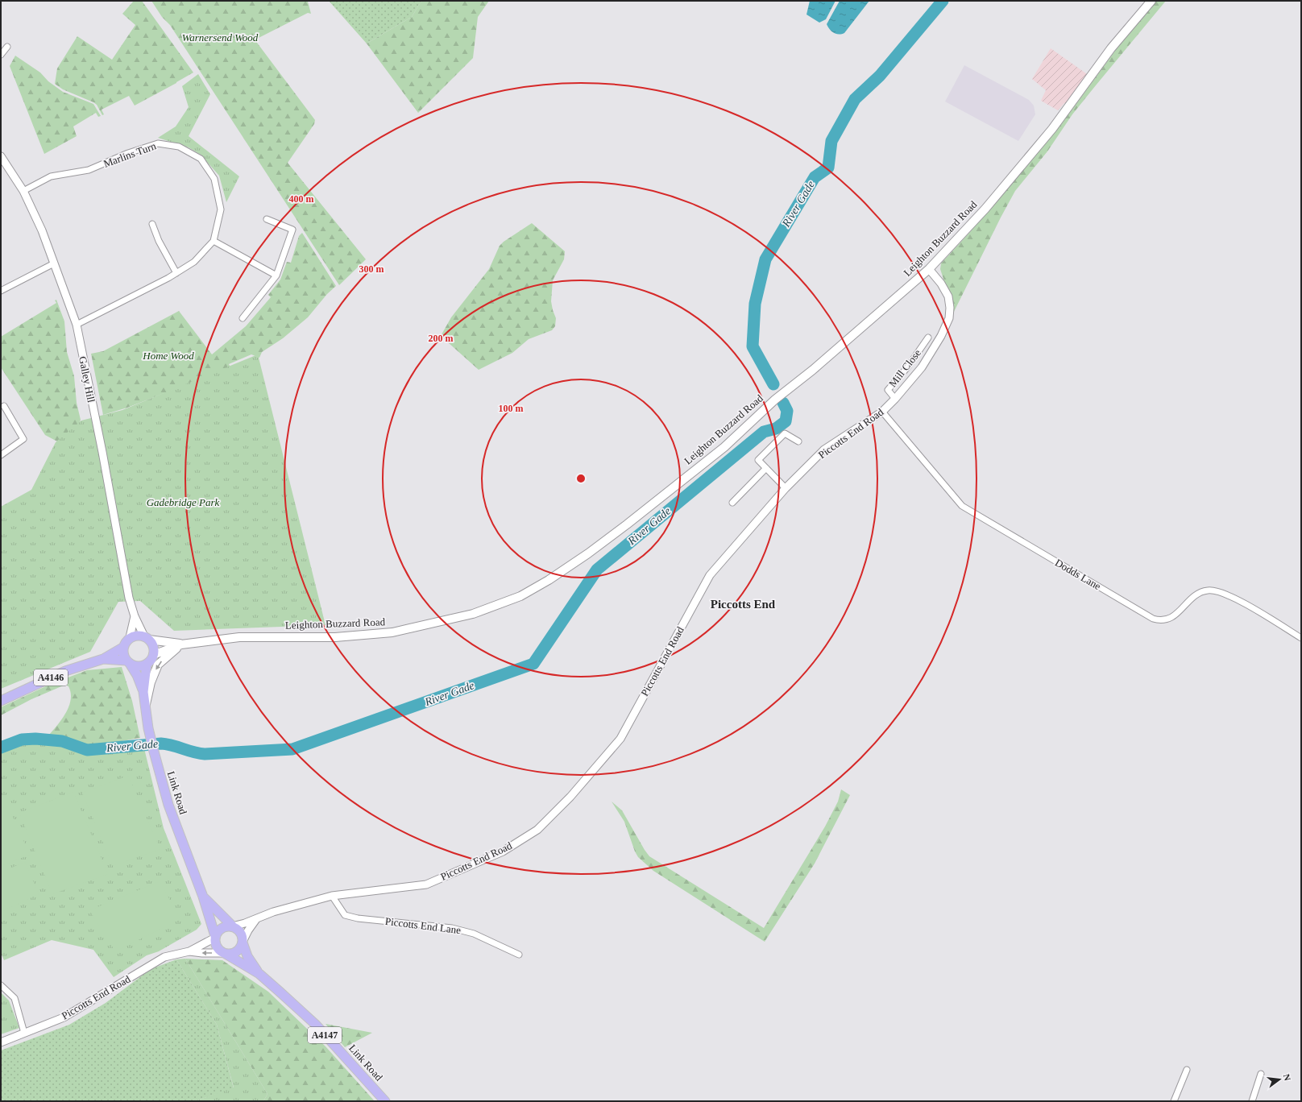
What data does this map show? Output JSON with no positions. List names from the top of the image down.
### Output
{
  "streets": {
    "main road": [
      "Leighton Buzzard Road",
      "A4146",
      "Link Road",
      "A4147"
    ],
    "street": [
      "Marlins Turn",
      "Mill Close",
      "Galley Hill",
      "Piccotts End Road",
      "Dodds Lane",
      "Piccotts End Lane"
    ]
  },
  "crossings": [
    ["Marlins Turn", "Galley Hill"],
    ["Leighton Buzzard Road", "Galley Hill"],
    ["Leighton Buzzard Road", "Piccotts End Road"],
    ["Leighton Buzzard Road", "A4146"],
    ["Leighton Buzzard Road", "Link Road"],
    ["Mill Close", "Piccotts End Road"],
    ["Galley Hill", "A4146"],
    ["Galley Hill", "Link Road"],
    ["Piccotts End Road", "Dodds Lane"],
    ["Piccotts End Road", "Link Road"],
    ["Piccotts End Road", "Piccotts End Lane"],
    ["A4146", "Link Road"]
  ],
  "districts": ["Piccotts End"],
  "water": ["River Gade"],
  "parks": ["Warnersend Wood", "Home Wood", "Gadebridge Park"],
  "north": "right",
  "rings": [
    "400 m",
    "300 m",
    "200 m",
    "100 m"
  ]
}
